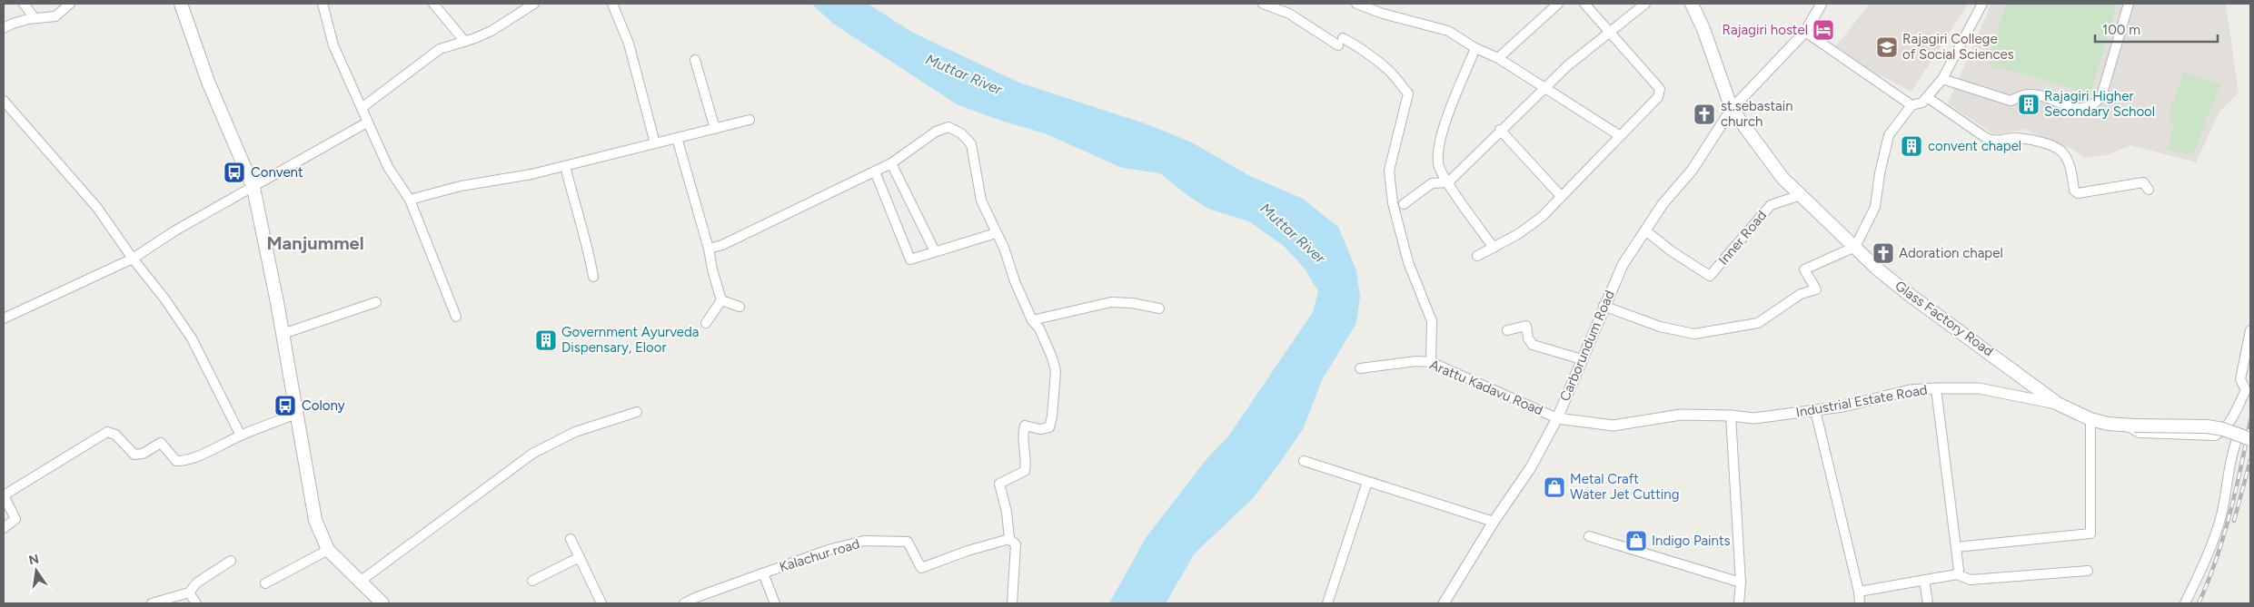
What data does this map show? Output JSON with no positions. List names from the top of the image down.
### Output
{
  "streets": {
    "main road": ["Glass Factory Road"],
    "street": [
      "Inner Road",
      "Carborundum Road",
      "Arattu Kadavu Road",
      "Industrial Estate Road",
      "Kalachur road"
    ]
  },
  "crossings": [
    ["Inner Road", "Glass Factory Road"],
    ["Inner Road", "Carborundum Road"],
    ["Glass Factory Road", "Carborundum Road"],
    ["Glass Factory Road", "Industrial Estate Road"],
    ["Carborundum Road", "Arattu Kadavu Road"],
    ["Carborundum Road", "Industrial Estate Road"],
    ["Arattu Kadavu Road", "Industrial Estate Road"]
  ],
  "districts": ["Manjummel"],
  "water": ["Muttar River"],
  "places": {
    "hotel": ["Rajagiri hostel"],
    "school or university": ["Rajagiri College of Social Sciences"],
    "building": ["Rajagiri Higher Secondary School", "convent chapel", "Government Ayurveda Dispensary, Eloor"],
    "church": ["st.sebastain church", "Adoration chapel"],
    "bus stop": ["Convent", "Colony"],
    "shop": ["Metal Craft Water Jet Cutting", "Indigo Paints"]
  },
  "scale_bar": "100 m",
  "north": "top"
}
